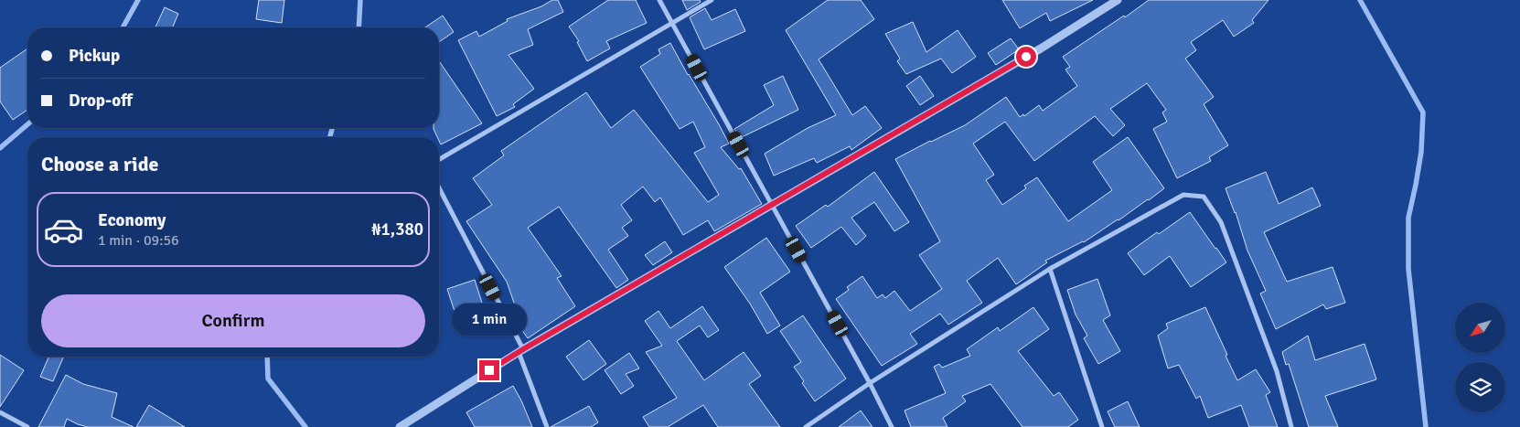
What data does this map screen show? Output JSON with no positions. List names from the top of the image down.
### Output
{
  "north": "bottom left",
  "page": {
    "banner": ["Pickup", "Drop-off"],
    "heading": "Choose a ride",
    "list": [
      {
        "name": "Economy",
        "note": "1 min · 09:56",
        "value": "₦1,380"
      }
    ],
    "buttons": "Confirm",
    "bubble": "1 min"
  }
}
